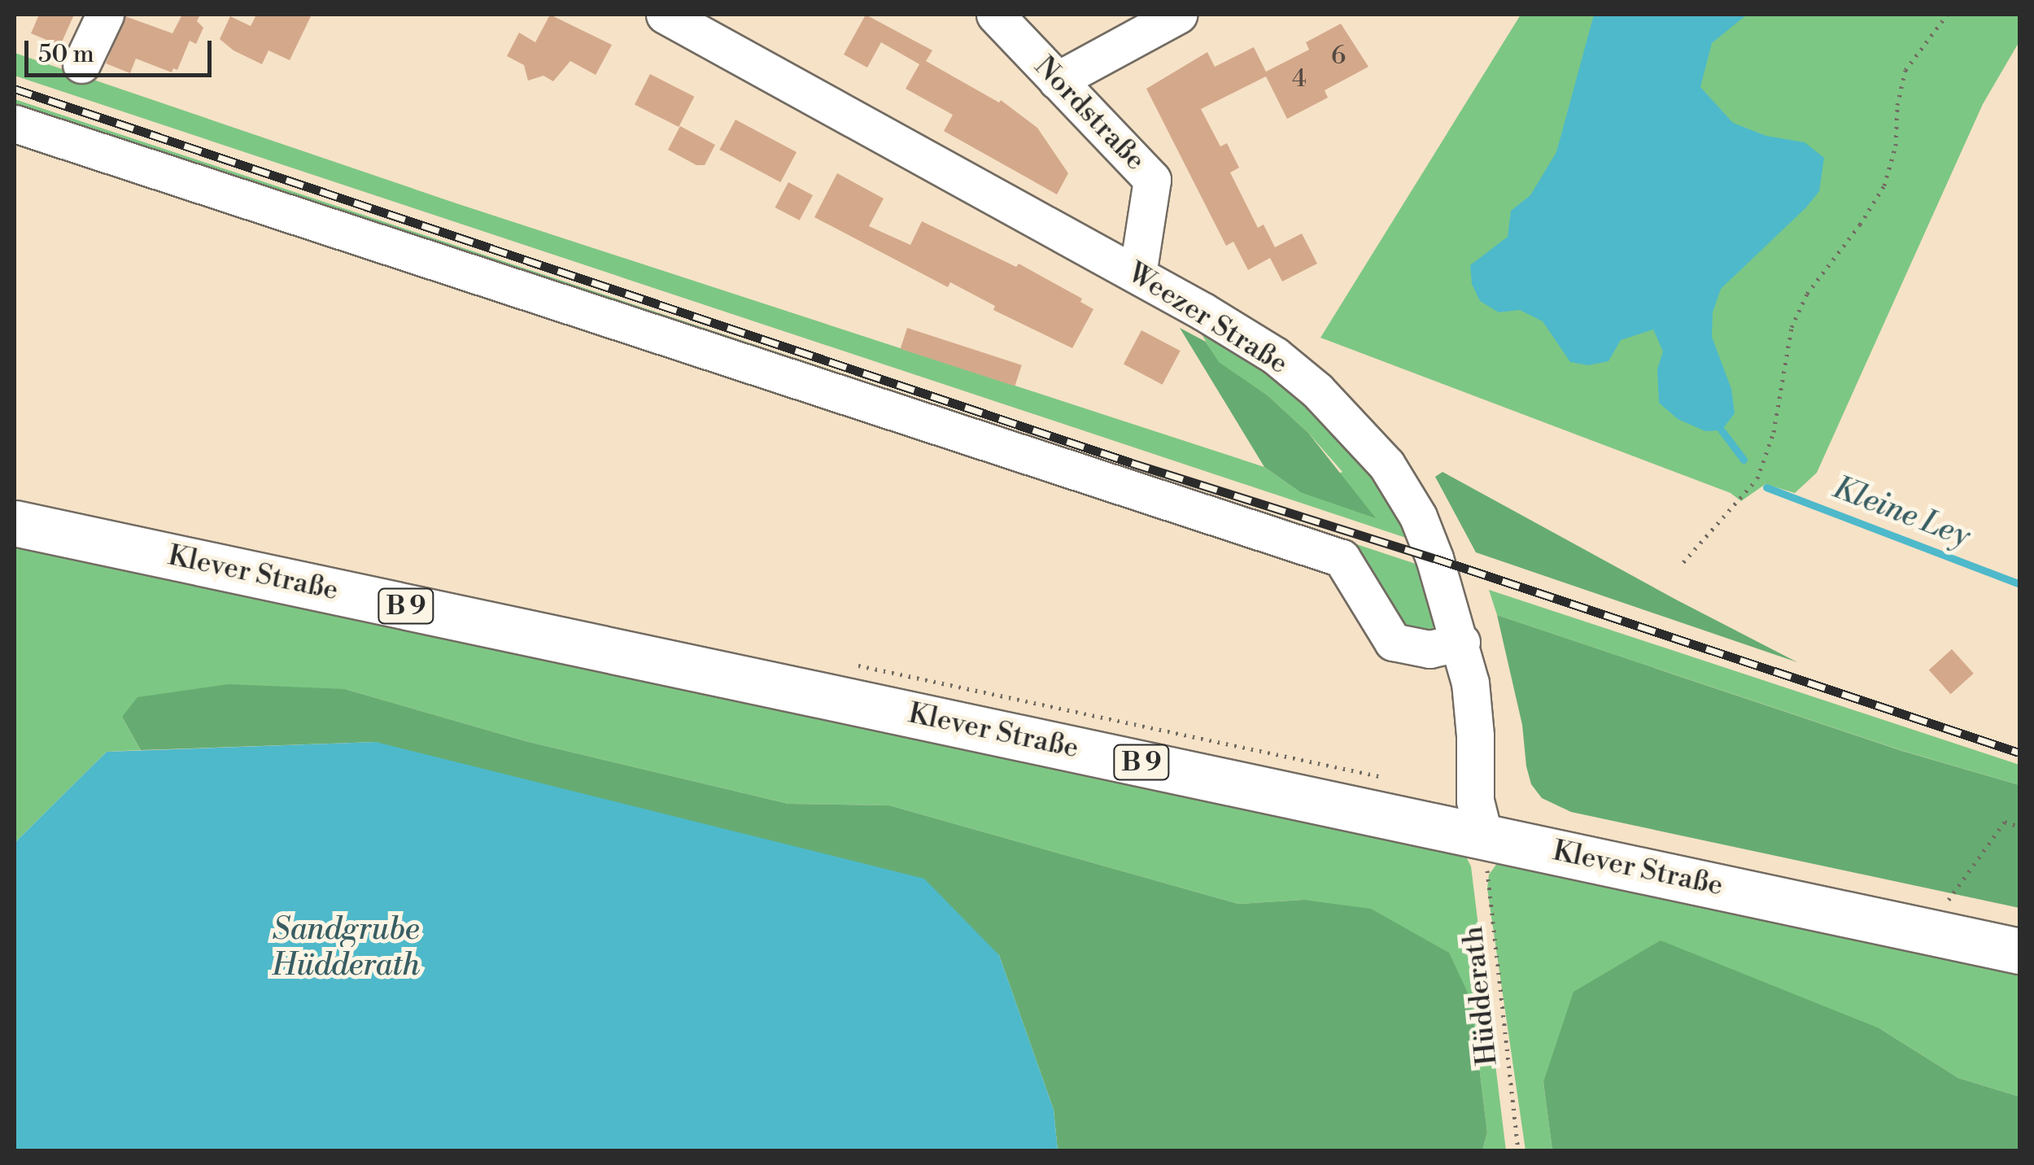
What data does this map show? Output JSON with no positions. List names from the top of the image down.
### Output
{
  "streets": {
    "main road": ["Klever Straße", "B 9"],
    "street": ["Nordstraße", "Weezer Straße"],
    "path": ["Hüdderath"]
  },
  "crossings": [
    ["Nordstraße", "Weezer Straße"],
    ["Weezer Straße", "Klever Straße"],
    ["Weezer Straße", "Hüdderath"],
    ["Klever Straße", "Hüdderath"]
  ],
  "water": ["Kleine Ley", "Sandgrube Hüdderath"],
  "house_numbers": ["6", "4"],
  "scale_bar": "50 m"
}
